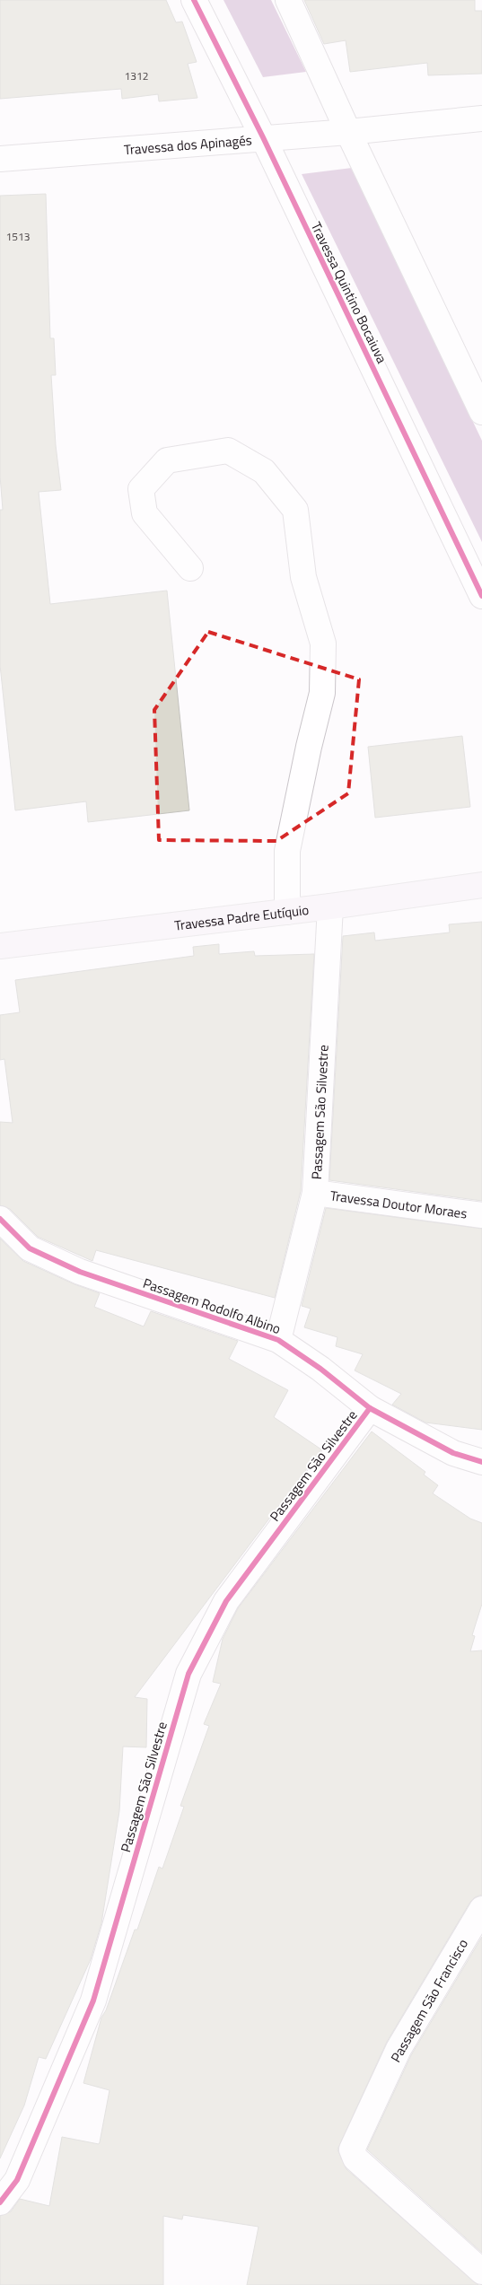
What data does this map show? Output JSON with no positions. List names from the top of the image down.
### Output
{
  "streets": {
    "main road": ["Travessa Padre Eutíquio"],
    "street": [
      "Travessa dos Apinagés",
      "Travessa Quintino Bocaiuva",
      "Passagem São Silvestre",
      "Travessa Doutor Moraes",
      "Passagem Rodolfo Albino",
      "Passagem São Francisco"
    ]
  },
  "crossings": [
    ["Travessa dos Apinagés", "Travessa Quintino Bocaiuva"],
    ["Travessa Padre Eutíquio", "Passagem São Silvestre"],
    ["Passagem São Silvestre", "Travessa Doutor Moraes"],
    ["Passagem São Silvestre", "Passagem Rodolfo Albino"]
  ],
  "house_numbers": ["1312", "1513"]
}
